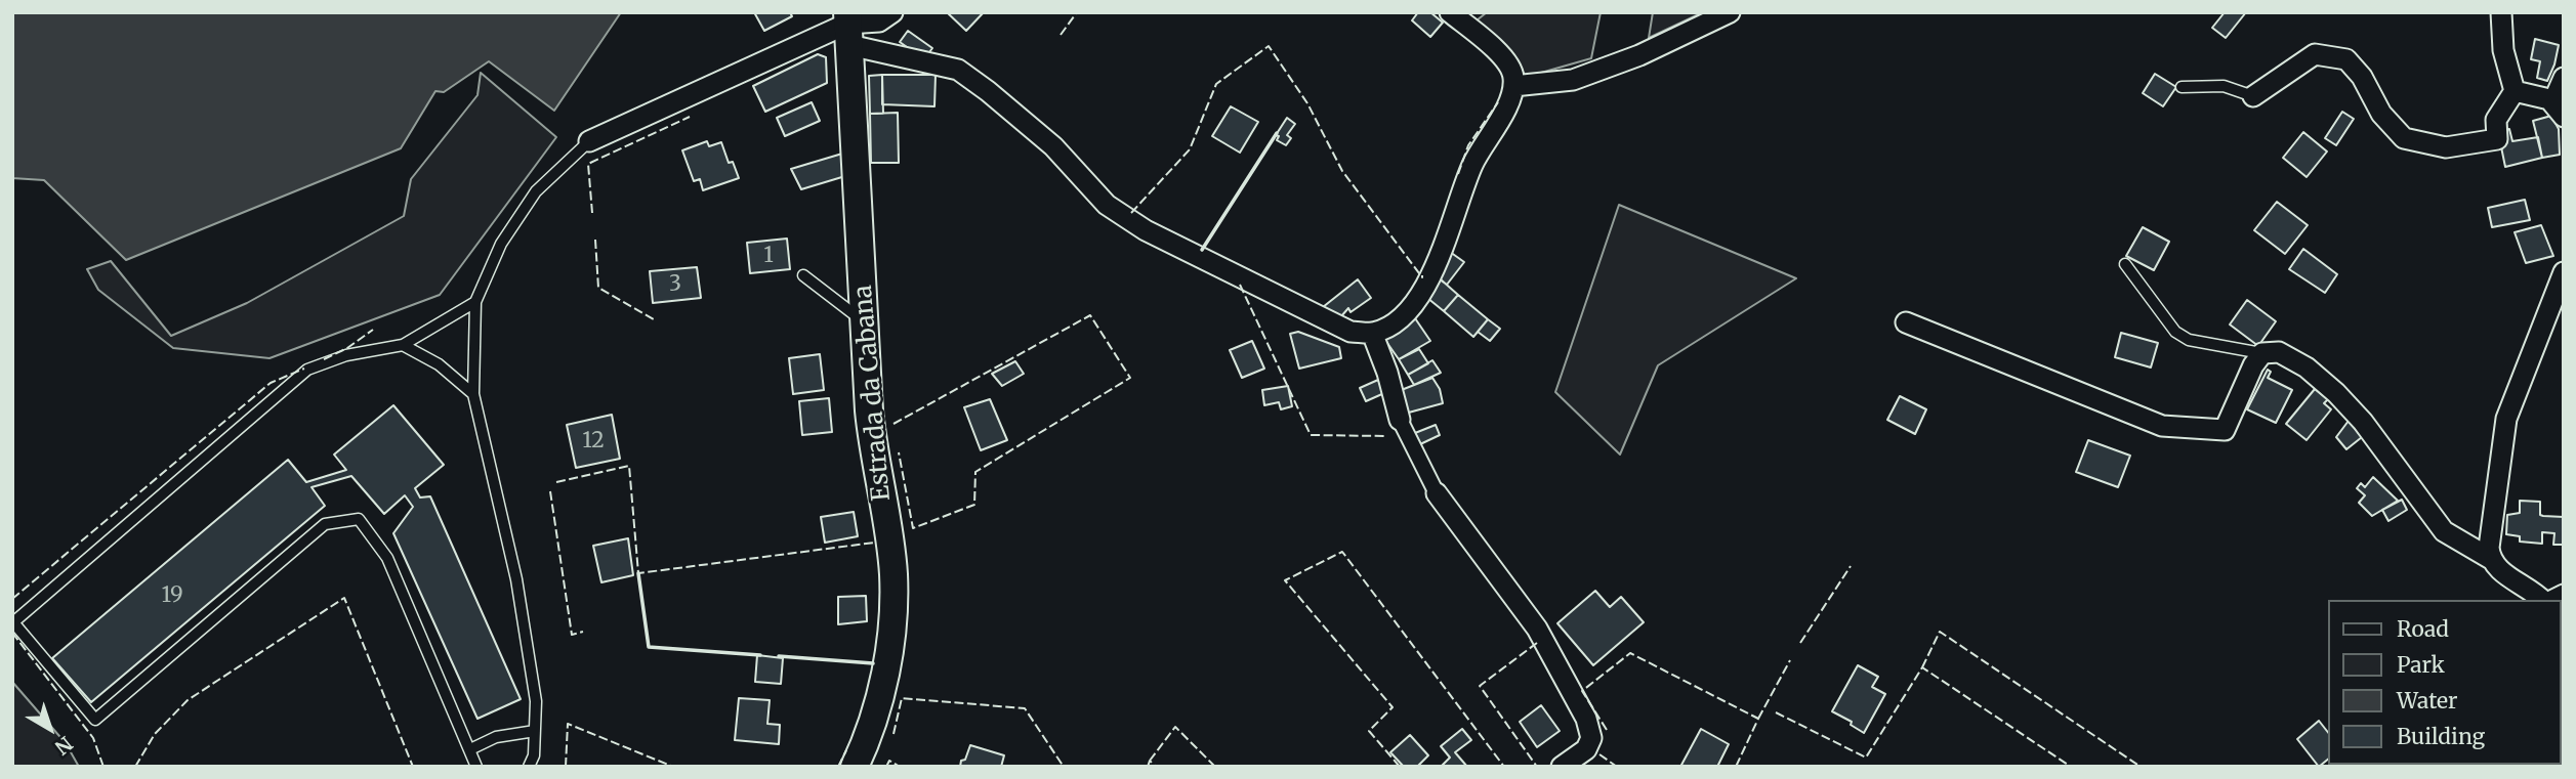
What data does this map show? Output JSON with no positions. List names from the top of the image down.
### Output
{
  "streets": {
    "main road": ["Estrada da Cabana"]
  },
  "house_numbers": [
    "1",
    "3",
    "12",
    "19"
  ],
  "legend": [
    "Road",
    "Park",
    "Water",
    "Building"
  ],
  "north": "bottom right"
}
